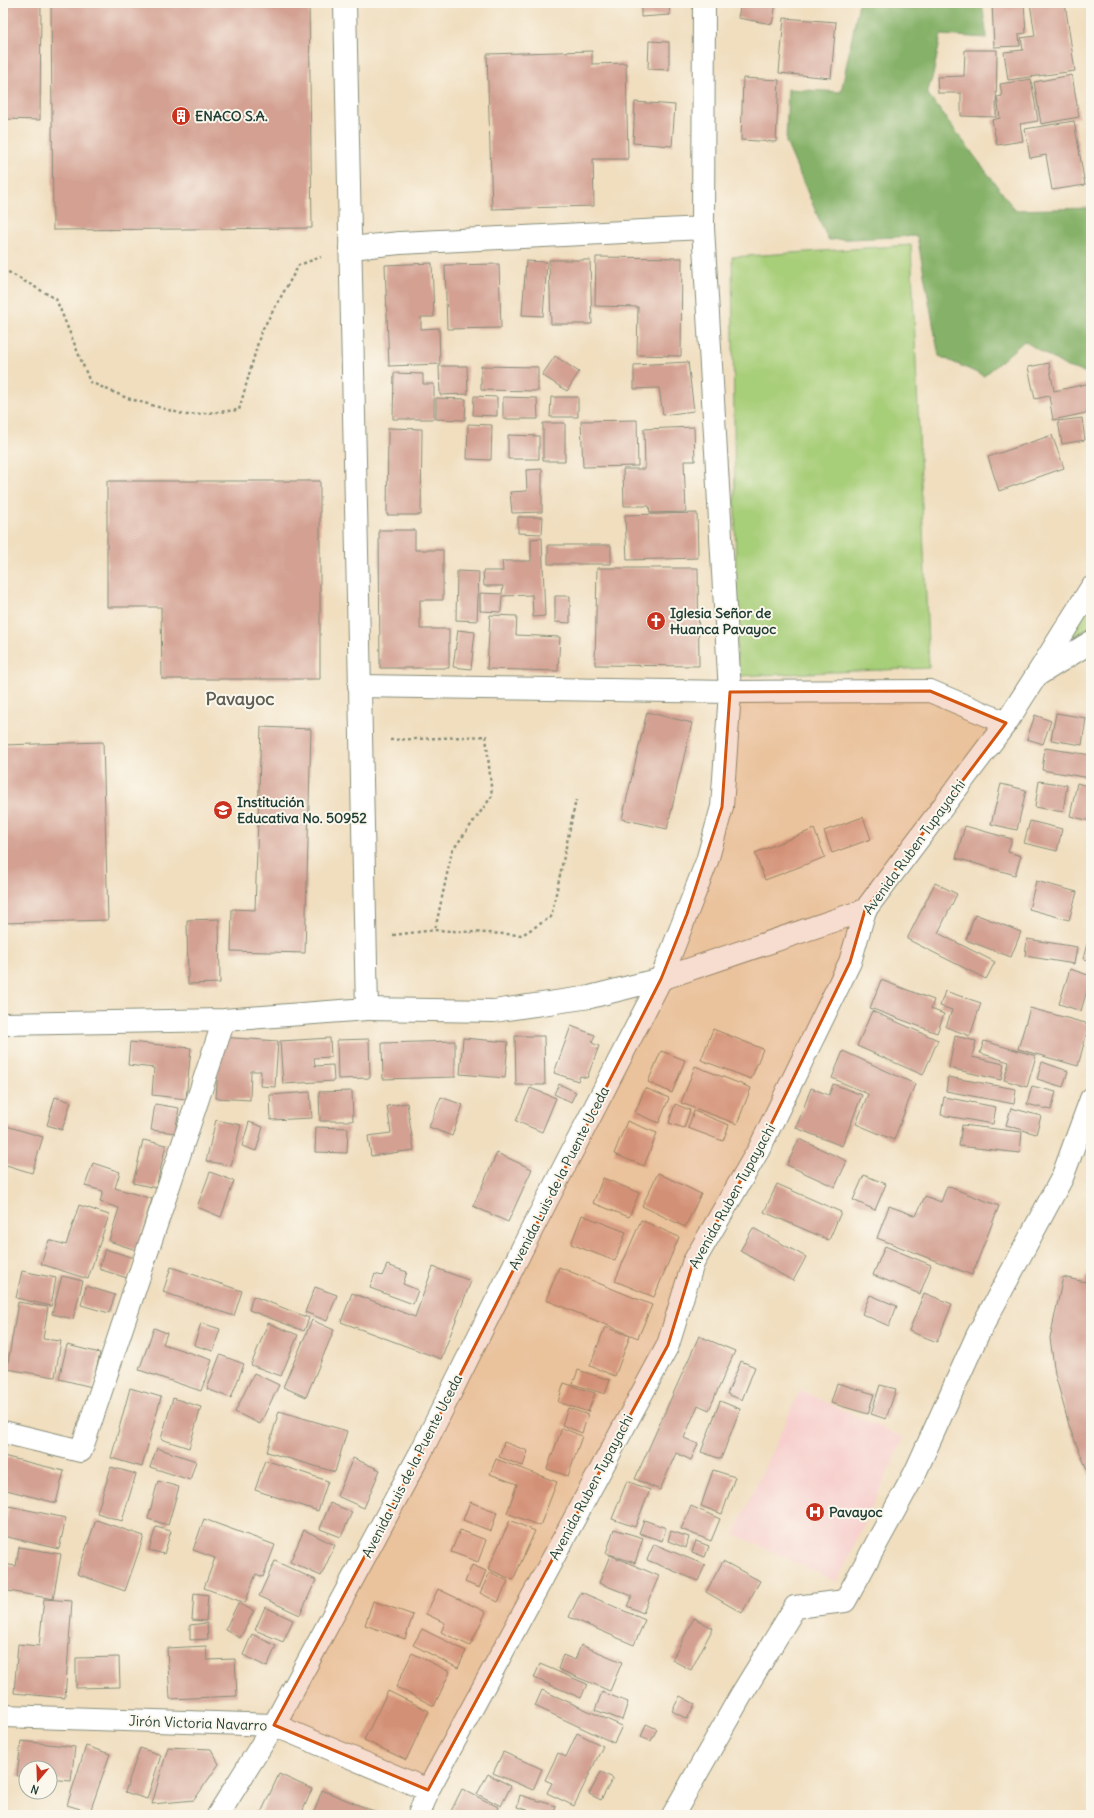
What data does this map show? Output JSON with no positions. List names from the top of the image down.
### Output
{
  "streets": {
    "street": ["Avenida Ruben Tupayachi", "Avenida Luis de la Puente Uceda", "Jirón Victoria Navarro"]
  },
  "crossings": [
    ["Avenida Ruben Tupayachi", "Jirón Victoria Navarro"],
    ["Avenida Luis de la Puente Uceda", "Jirón Victoria Navarro"]
  ],
  "districts": ["Pavayoc"],
  "places": {
    "building": ["ENACO S.A."],
    "church": ["Iglesia Señor de Huanca Pavayoc"],
    "school or university": ["Institución Educativa No. 50952"],
    "hospital": ["Pavayoc"]
  },
  "north": "bottom"
}
